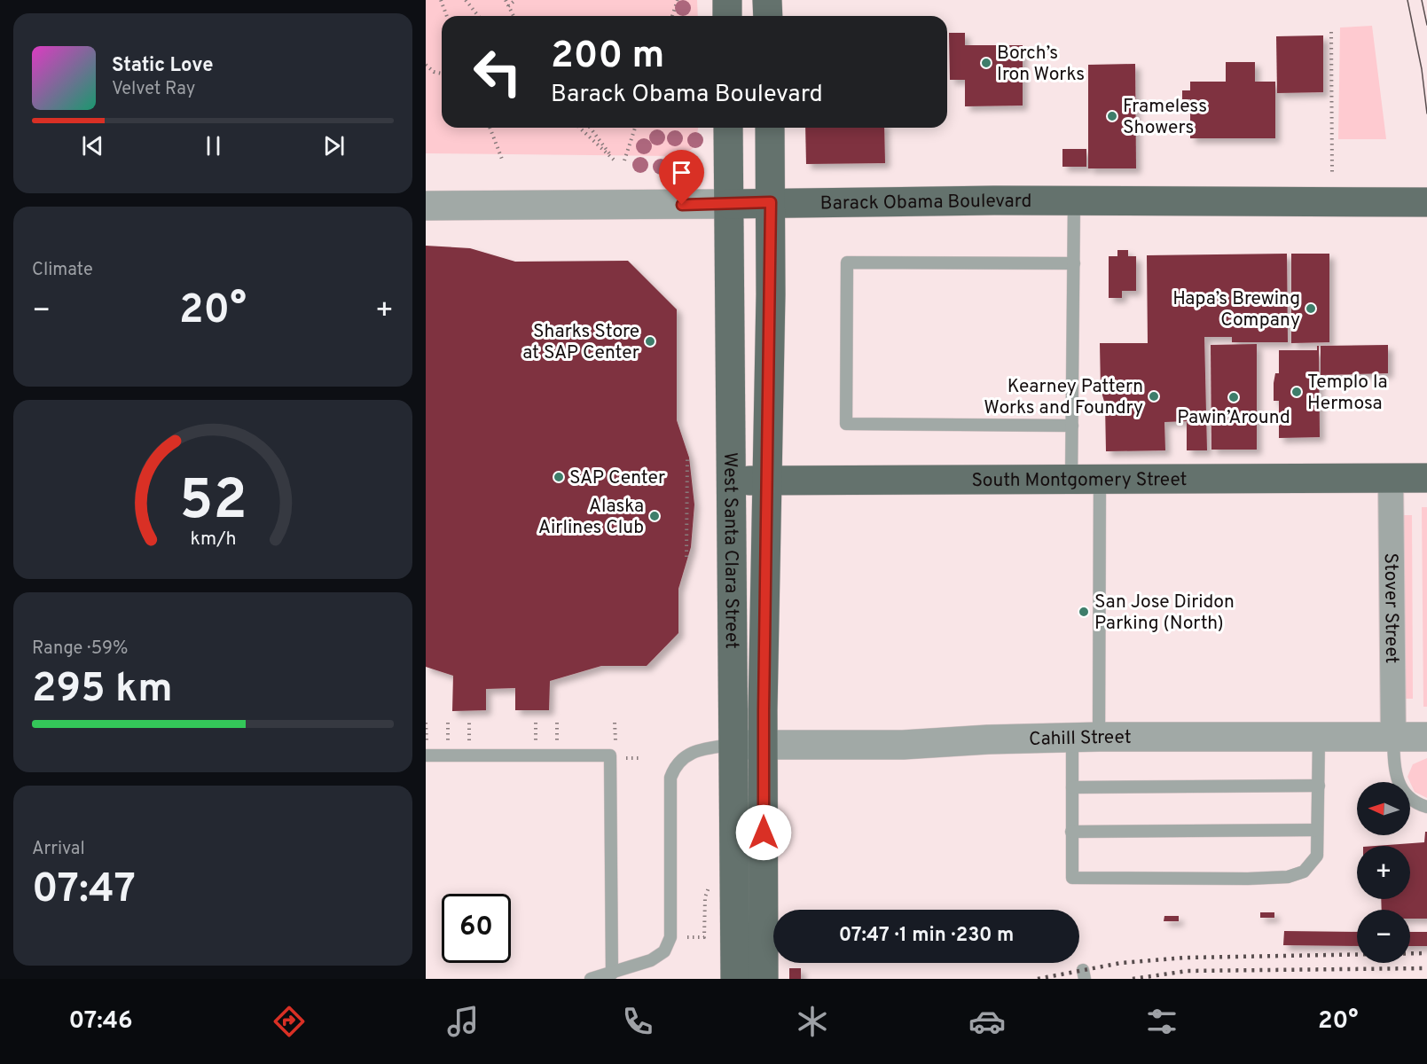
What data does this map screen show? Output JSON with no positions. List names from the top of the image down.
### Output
{
  "streets": {
    "main road": ["Barack Obama Boulevard", "South Montgomery Street", "West Santa Clara Street"],
    "street": ["Stover Street", "Cahill Street"]
  },
  "crossings": [
    ["Barack Obama Boulevard", "West Santa Clara Street"],
    ["South Montgomery Street", "West Santa Clara Street"],
    ["South Montgomery Street", "Stover Street"],
    ["West Santa Clara Street", "Cahill Street"],
    ["Stover Street", "Cahill Street"]
  ],
  "places": [
    "Borch’s Iron Works",
    "Frameless Showers",
    "Hapa’s Brewing Company",
    "Sharks Store at SAP Center",
    "Templo la Hermosa",
    "Kearney Pattern Works and Foundry",
    "Pawin’Around",
    "SAP Center",
    "Alaska Airlines Club",
    "San Jose Diridon Parking (North)"
  ],
  "north": "left",
  "page": {
    "turn": ["200 m", "Barack Obama Boulevard"],
    "song": ["Static Love", "Velvet Ray"],
    "tile": [
      "Climate",
      ["Range · 59%", "295 km"],
      ["Arrival", "07:47"]
    ],
    "heat": ["−", "20°", "+"],
    "map_buttons": ["+", "−"],
    "limit": "60",
    "trip": "07:47 · 1 min · 230 m",
    "tabs": ["07:46", "20°"],
    "gauge": ["52", "km/h"]
  }
}
